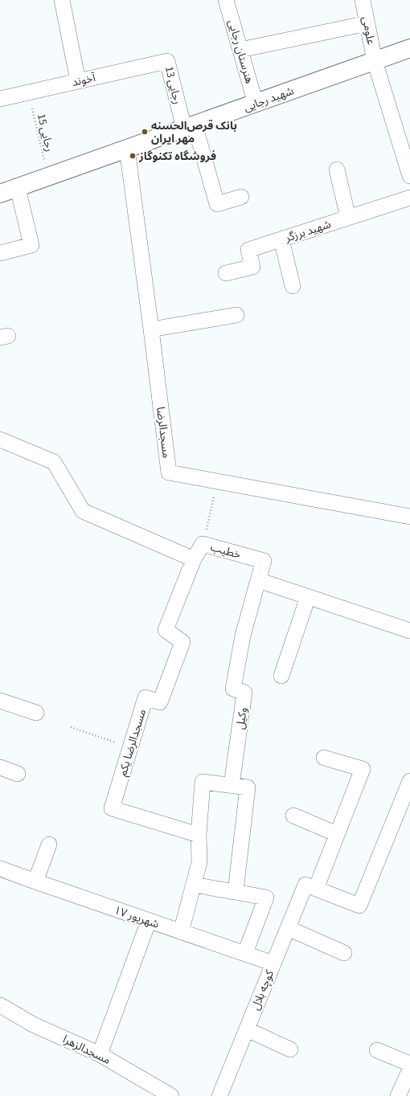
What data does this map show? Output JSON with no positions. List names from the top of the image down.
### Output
{
  "streets": {
    "main road": ["شهید رجایی"],
    "street": [
      "علومی",
      "هنرستان رجایی",
      "آخوند",
      "رجایی 13",
      "شهید برزگر",
      "مسجدالرضا",
      "خطیب",
      "وکیل",
      "مسجدالرضا یکم",
      "۱۷ شهریور",
      "کوچه بلال",
      "مسجدالزهرا"
    ],
    "path": ["رجایی 15"]
  },
  "crossings": [
    ["علومی", "شهید رجایی"],
    ["هنرستان رجایی", "شهید رجایی"],
    ["آخوند", "رجایی 13"],
    ["آخوند", "رجایی 15"],
    ["رجایی 13", "شهید رجایی"],
    ["شهید رجایی", "رجایی 15"],
    ["شهید رجایی", "مسجدالرضا"],
    ["خطیب", "وکیل"],
    ["خطیب", "مسجدالرضا یکم"],
    ["۱۷ شهریور", "کوچه بلال"]
  ],
  "places": ["بانک قرص‌الحسنه مهر ایران", "فروشگاه تکنوگاز"]
}
